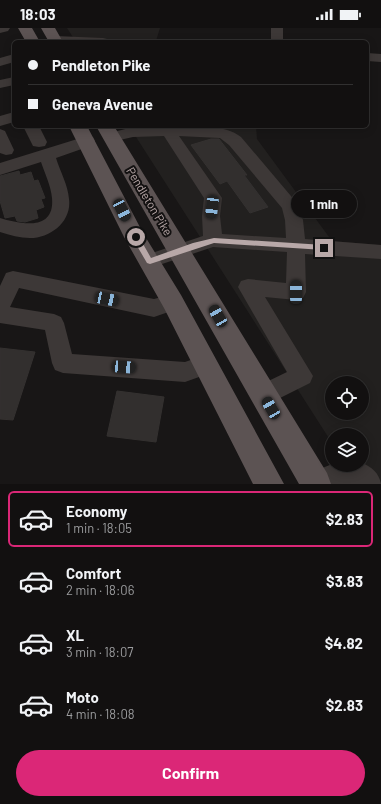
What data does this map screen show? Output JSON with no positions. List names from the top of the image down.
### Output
{
  "streets": {
    "main road": ["Pendleton Pike"]
  },
  "page": {
    "status": "18:03",
    "banner": ["Pendleton Pike", "Geneva Avenue"],
    "bubble": "1 min",
    "list": [
      {
        "name": "Economy",
        "note": "1 min · 18:05",
        "value": "$2.83"
      },
      {
        "name": "Comfort",
        "note": "2 min · 18:06",
        "value": "$3.83"
      },
      {
        "name": "XL",
        "note": "3 min · 18:07",
        "value": "$4.82"
      },
      {
        "name": "Moto",
        "note": "4 min · 18:08",
        "value": "$2.83"
      }
    ],
    "buttons": "Confirm"
  }
}
